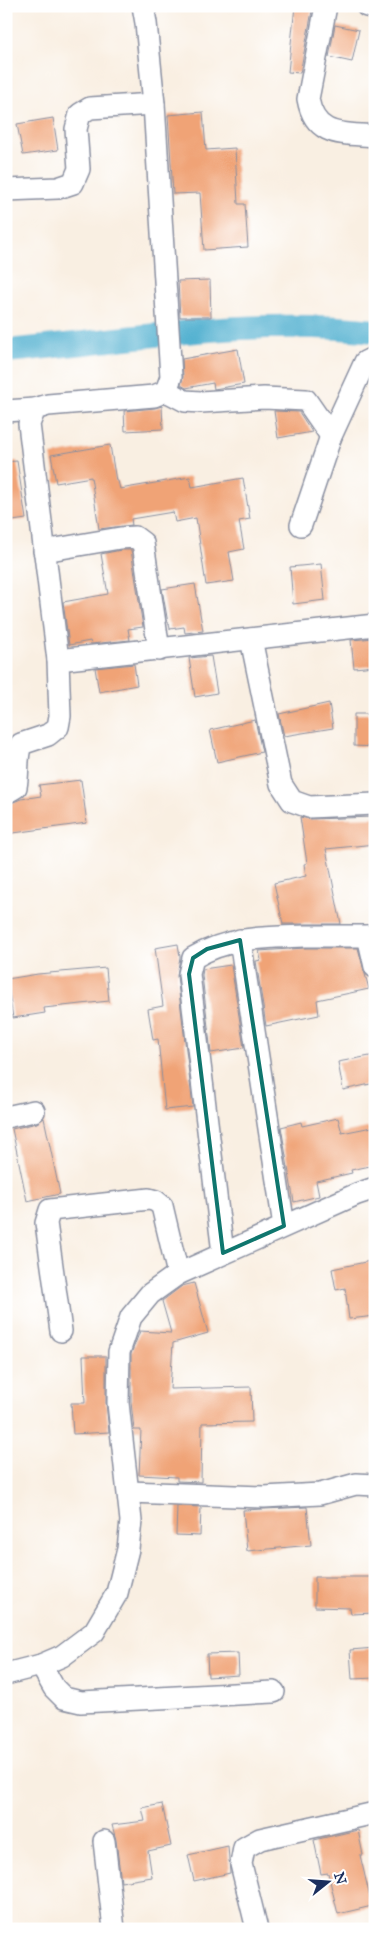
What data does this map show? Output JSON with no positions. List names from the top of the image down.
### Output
{
  "north": "right"
}
